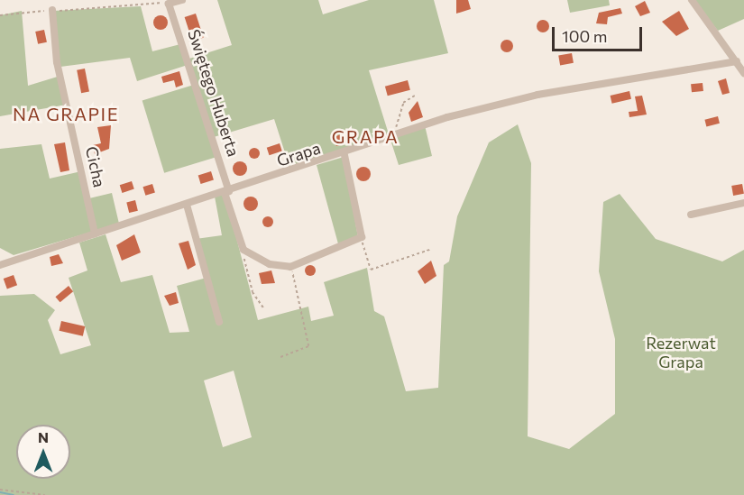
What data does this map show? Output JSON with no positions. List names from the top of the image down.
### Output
{
  "streets": {
    "street": ["Świętego Huberta", "Grapa", "Cicha"]
  },
  "crossings": [
    ["Świętego Huberta", "Grapa"],
    ["Grapa", "Cicha"]
  ],
  "districts": ["NA GRAPIE", "GRAPA"],
  "parks": ["Rezerwat Grapa"],
  "scale_bar": "100 m",
  "north": "top"
}
